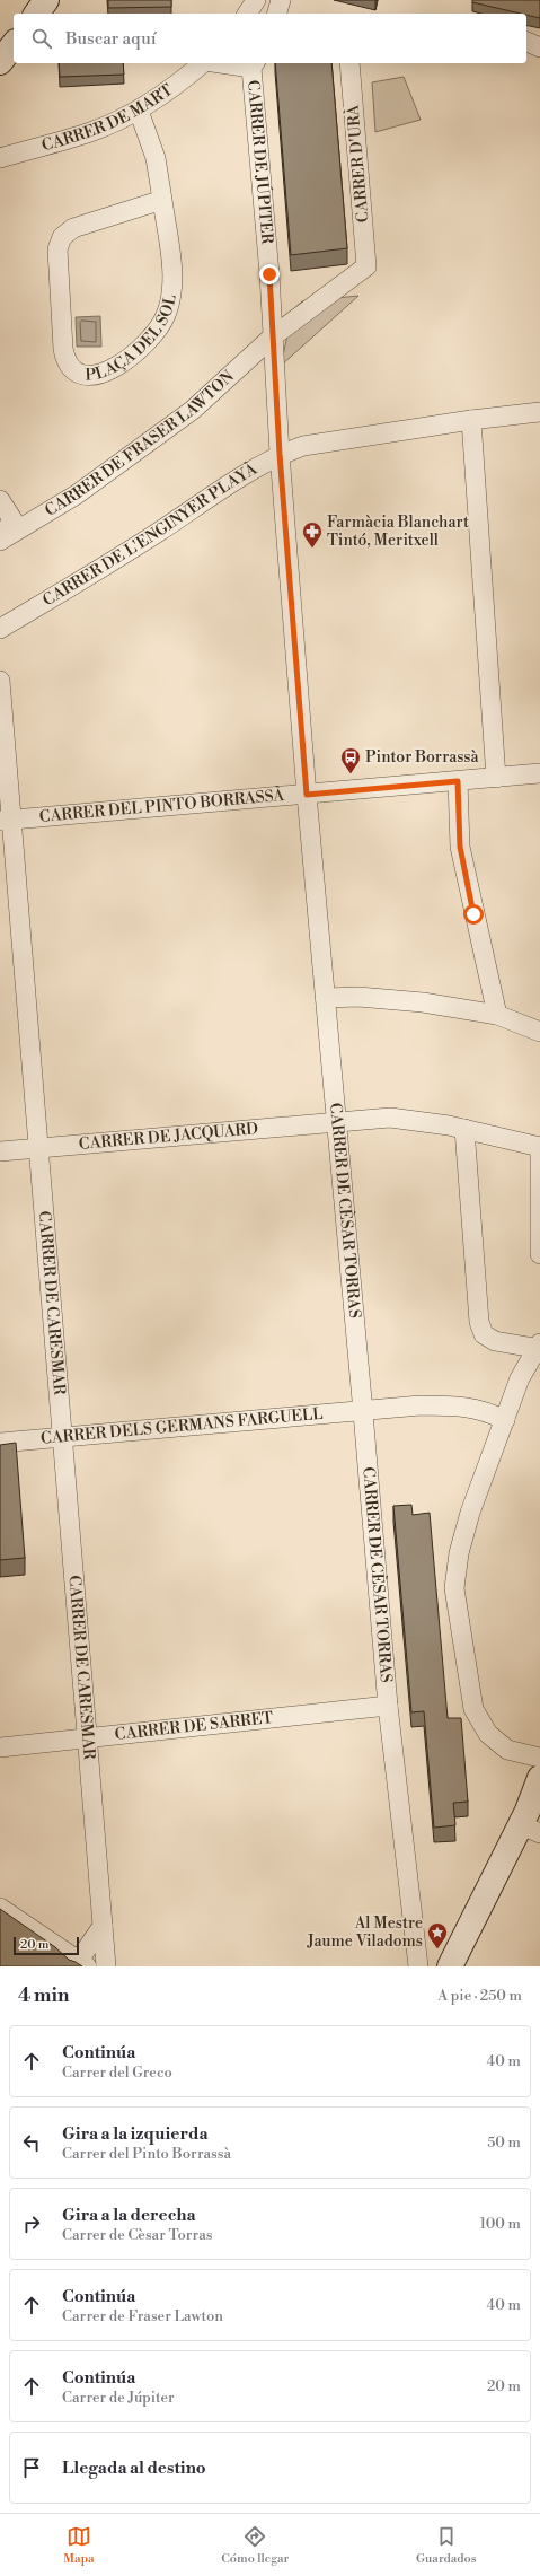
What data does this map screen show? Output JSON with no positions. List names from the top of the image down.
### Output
{
  "streets": {
    "street": [
      "CARRER DE MART",
      "CARRER DE JÚPITER",
      "CARRER D'URÀ",
      "PLAÇA DEL SOL",
      "CARRER DE FRASER LAWTON",
      "CARRER DE L'ENGINYER PLAYÀ",
      "CARRER DEL PINTO BORRASSÀ",
      "CARRER DE JACQUARD",
      "CARRER DE CÈSAR TORRAS",
      "CARRER DE CARESMAR",
      "CARRER DELS GERMANS FARGUELL",
      "CARRER DE SARRET"
    ]
  },
  "crossings": [
    ["CARRER DE MART", "PLAÇA DEL SOL"],
    ["CARRER DE JÚPITER", "CARRER DE FRASER LAWTON"],
    ["CARRER D'URÀ", "CARRER DE FRASER LAWTON"],
    ["CARRER DE L'ENGINYER PLAYÀ", "CARRER DE CÈSAR TORRAS"],
    ["CARRER DEL PINTO BORRASSÀ", "CARRER DE CÈSAR TORRAS"],
    ["CARRER DEL PINTO BORRASSÀ", "CARRER DE CARESMAR"],
    ["CARRER DE JACQUARD", "CARRER DE CÈSAR TORRAS"],
    ["CARRER DE JACQUARD", "CARRER DE CARESMAR"],
    ["CARRER DE CÈSAR TORRAS", "CARRER DELS GERMANS FARGUELL"],
    ["CARRER DE CÈSAR TORRAS", "CARRER DE SARRET"],
    ["CARRER DE CARESMAR", "CARRER DELS GERMANS FARGUELL"],
    ["CARRER DE CARESMAR", "CARRER DE SARRET"]
  ],
  "places": {
    "pharmacy": ["Farmàcia Blanchart Tintó, Meritxell"],
    "bus stop": ["Pintor Borrassà"],
    "place": ["Al Mestre Jaume Viladoms"]
  },
  "scale_bar": "20 m",
  "page": {
    "search": "Buscar aquí",
    "scale": "20 m",
    "heading": ["4 min", "A pie · 250 m"],
    "list": [
      ["Continúa", "Carrer del Greco", "40 m"],
      ["Gira a la izquierda", "Carrer del Pinto Borrassà", "50 m"],
      ["Gira a la derecha", "Carrer de Cèsar Torras", "100 m"],
      ["Continúa", "Carrer de Fraser Lawton", "40 m"],
      ["Continúa", "Carrer de Júpiter", "20 m"],
      "Llegada al destino"
    ],
    "nav": ["Mapa", "Cómo llegar", "Guardados"]
  }
}
